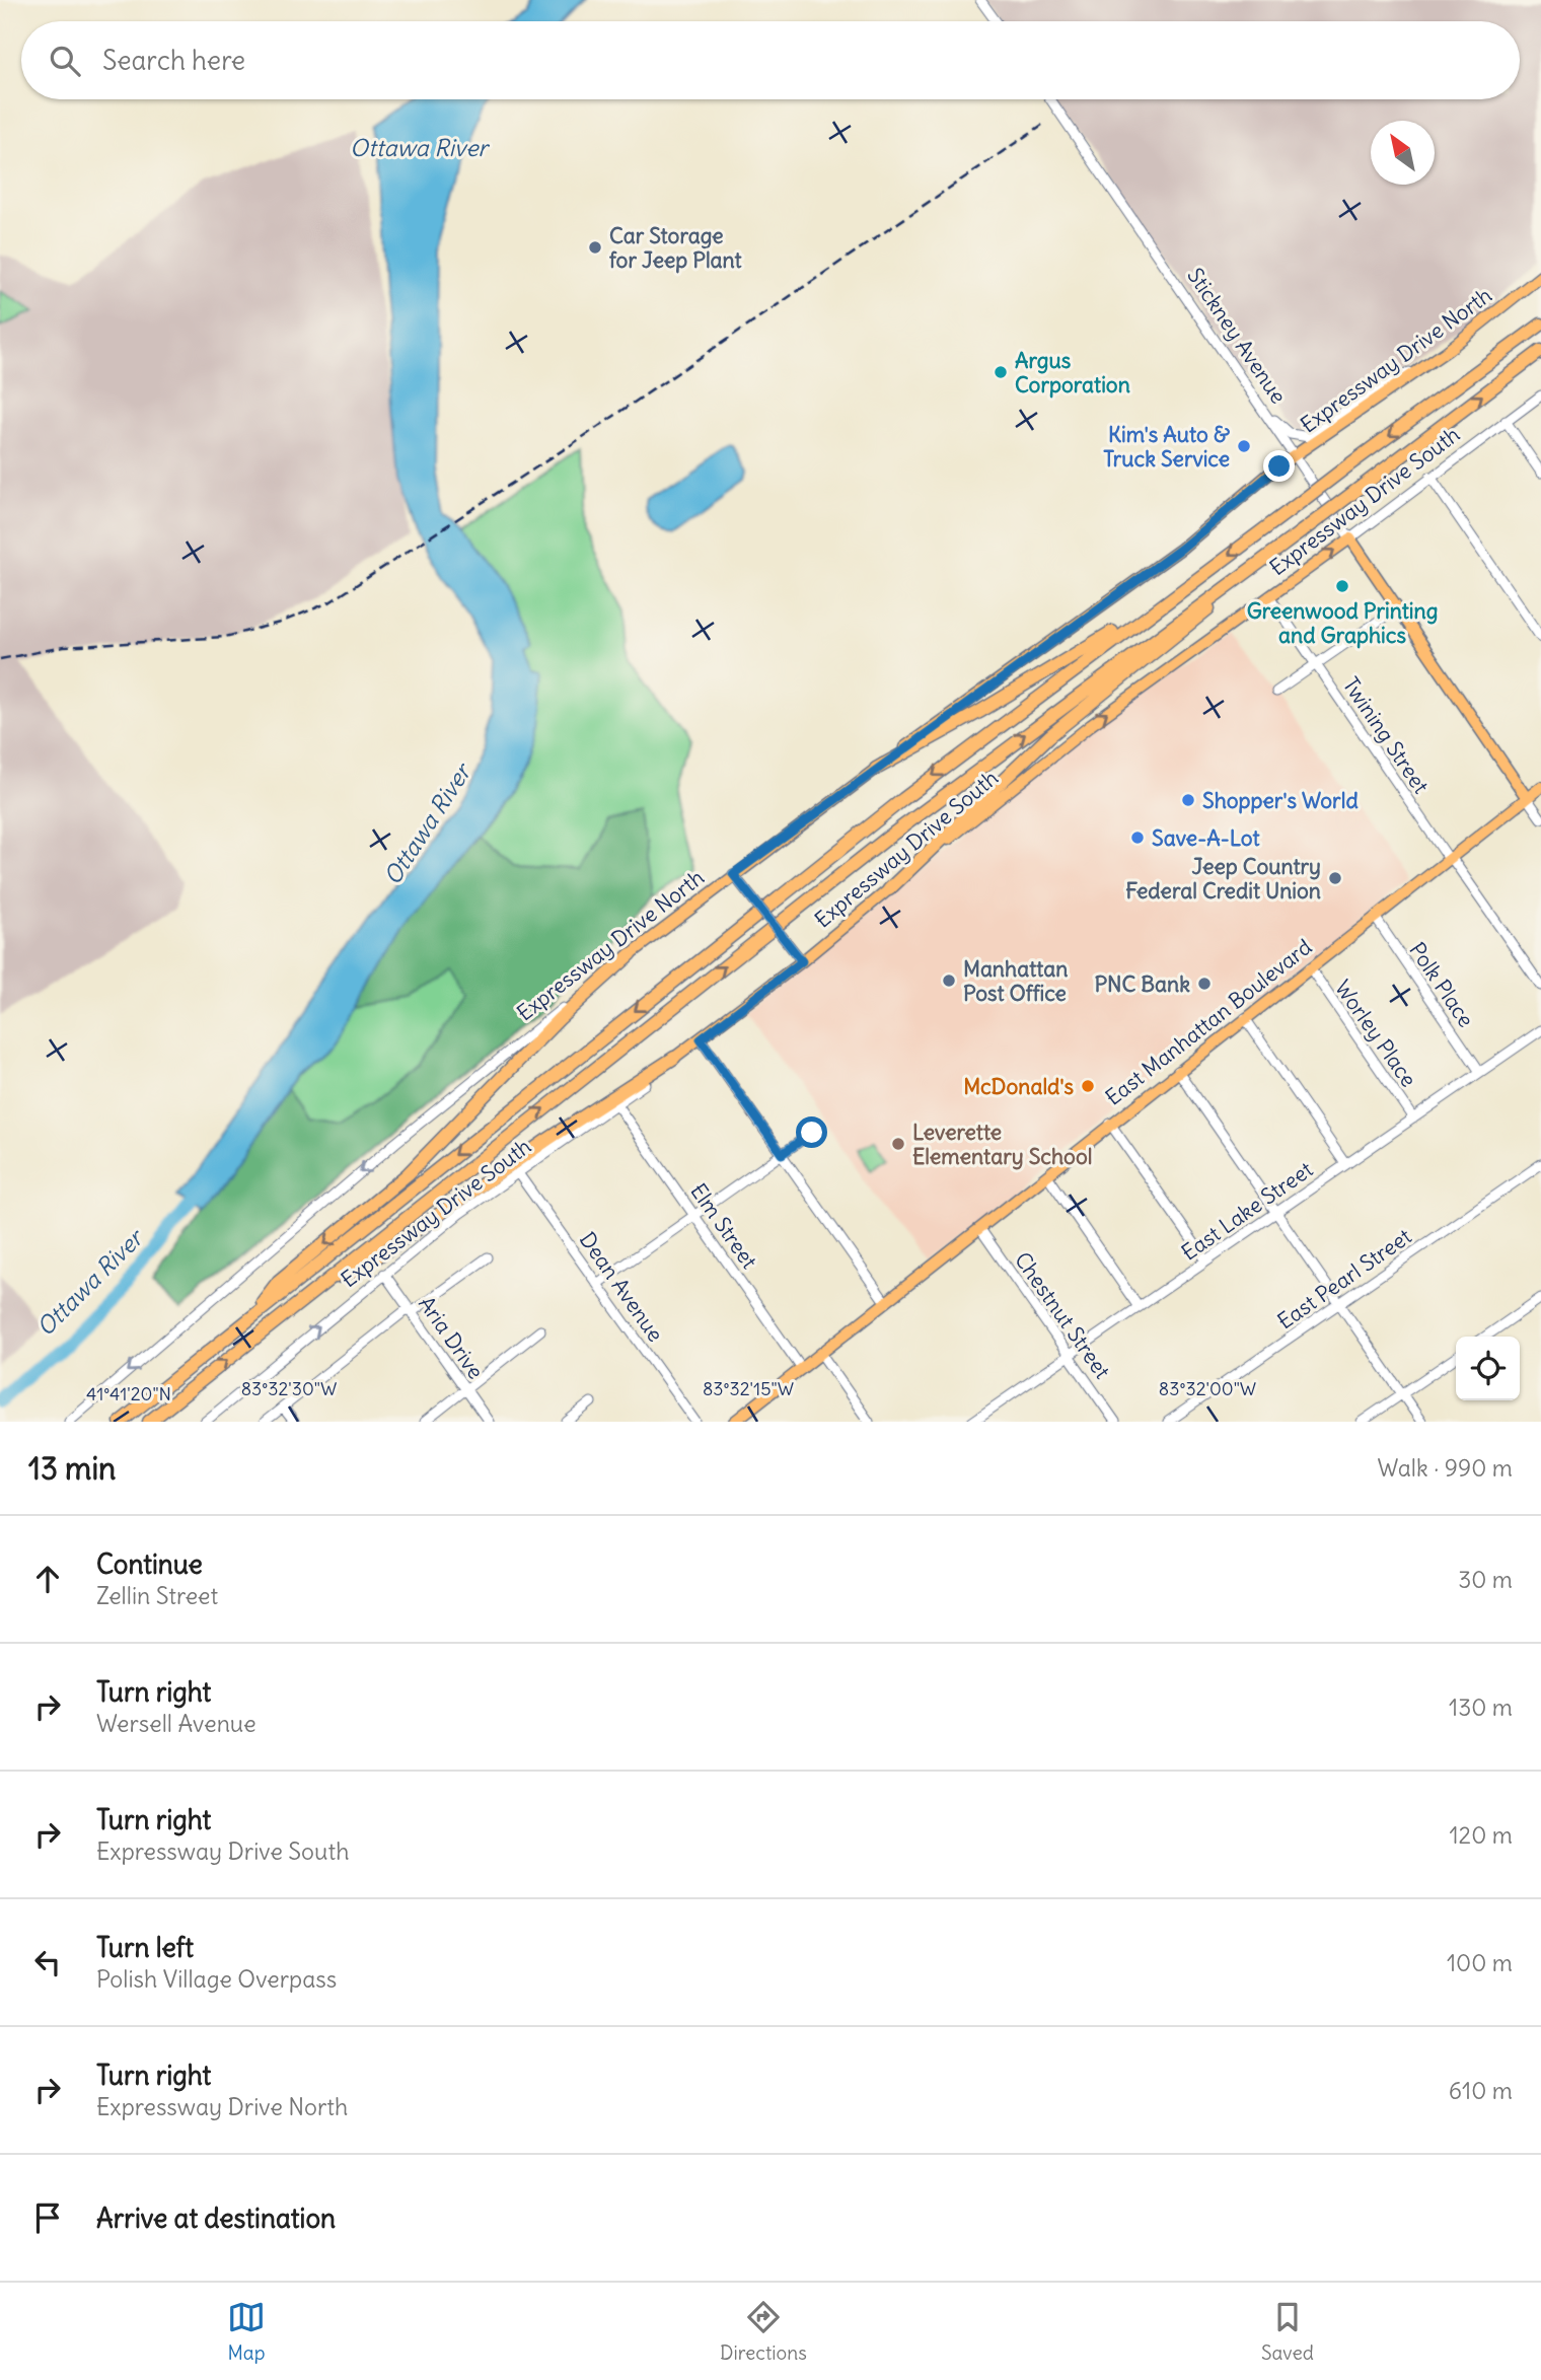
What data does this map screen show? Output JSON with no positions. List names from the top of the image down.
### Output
{
  "streets": {
    "main road": [
      "Stickney Avenue",
      "Expressway Drive North",
      "Expressway Drive South",
      "East Manhattan Boulevard"
    ],
    "street": [
      "Twining Street",
      "Polk Place",
      "Worley Place",
      "East Lake Street",
      "Elm Street",
      "East Pearl Street",
      "Dean Avenue",
      "Chestnut Street",
      "Aria Drive"
    ]
  },
  "crossings": [
    ["Stickney Avenue", "Expressway Drive North"],
    ["Stickney Avenue", "Expressway Drive South"],
    ["Stickney Avenue", "East Manhattan Boulevard"],
    ["Expressway Drive South", "Twining Street"],
    ["Expressway Drive South", "Elm Street"],
    ["Expressway Drive South", "Dean Avenue"],
    ["Expressway Drive South", "Aria Drive"],
    ["Twining Street", "East Manhattan Boulevard"],
    ["Polk Place", "East Manhattan Boulevard"],
    ["Polk Place", "East Lake Street"],
    ["East Manhattan Boulevard", "Worley Place"],
    ["East Manhattan Boulevard", "Elm Street"],
    ["East Manhattan Boulevard", "Chestnut Street"],
    ["Worley Place", "East Lake Street"],
    ["East Lake Street", "Chestnut Street"]
  ],
  "one_way": ["Expressway Drive North"],
  "water": ["Ottawa River"],
  "places": [
    "Car Storage for Jeep Plant",
    "Argus Corporation",
    "Kim's Auto & Truck Service",
    "Greenwood Printing and Graphics",
    "Shopper's World",
    "Save-A-Lot",
    "Jeep Country Federal Credit Union",
    "Manhattan Post Office",
    "PNC Bank",
    "McDonald's",
    "Leverette Elementary School"
  ],
  "north": "top left",
  "page": {
    "search": "Search here",
    "heading": ["13 min", "Walk · 990 m"],
    "list": [
      ["Continue", "Zellin Street", "30 m"],
      ["Turn right", "Wersell Avenue", "130 m"],
      ["Turn right", "Expressway Drive South", "120 m"],
      ["Turn left", "Polish Village Overpass", "100 m"],
      ["Turn right", "Expressway Drive North", "610 m"],
      "Arrive at destination"
    ],
    "nav": ["Map", "Directions", "Saved"]
  },
  "coordinates": [
    "83°32'30\"W",
    "83°32'15\"W",
    "83°32'00\"W",
    "41°41'20\"N"
  ]
}
